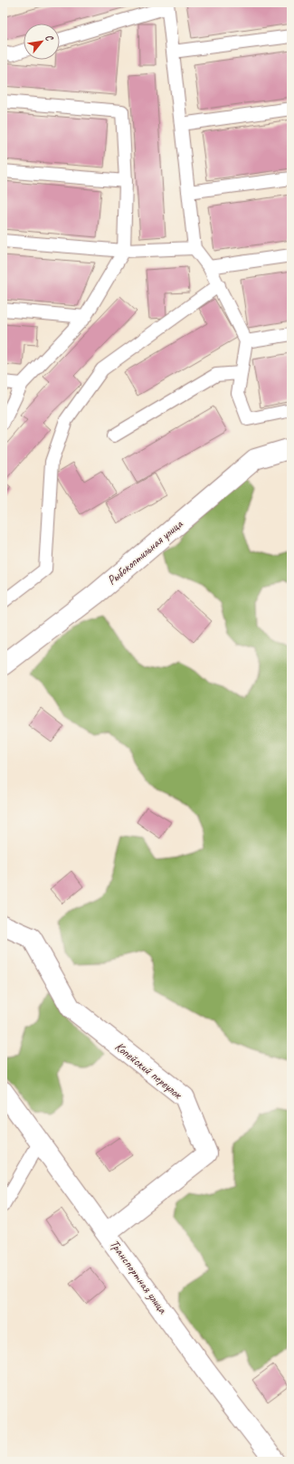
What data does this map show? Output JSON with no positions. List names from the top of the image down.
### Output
{
  "streets": {
    "street": ["Рыбокоптильная улица", "Копейский переулок", "Транспортная улица"]
  },
  "crossings": [
    ["Копейский переулок", "Транспортная улица"]
  ],
  "north": "top right"
}
